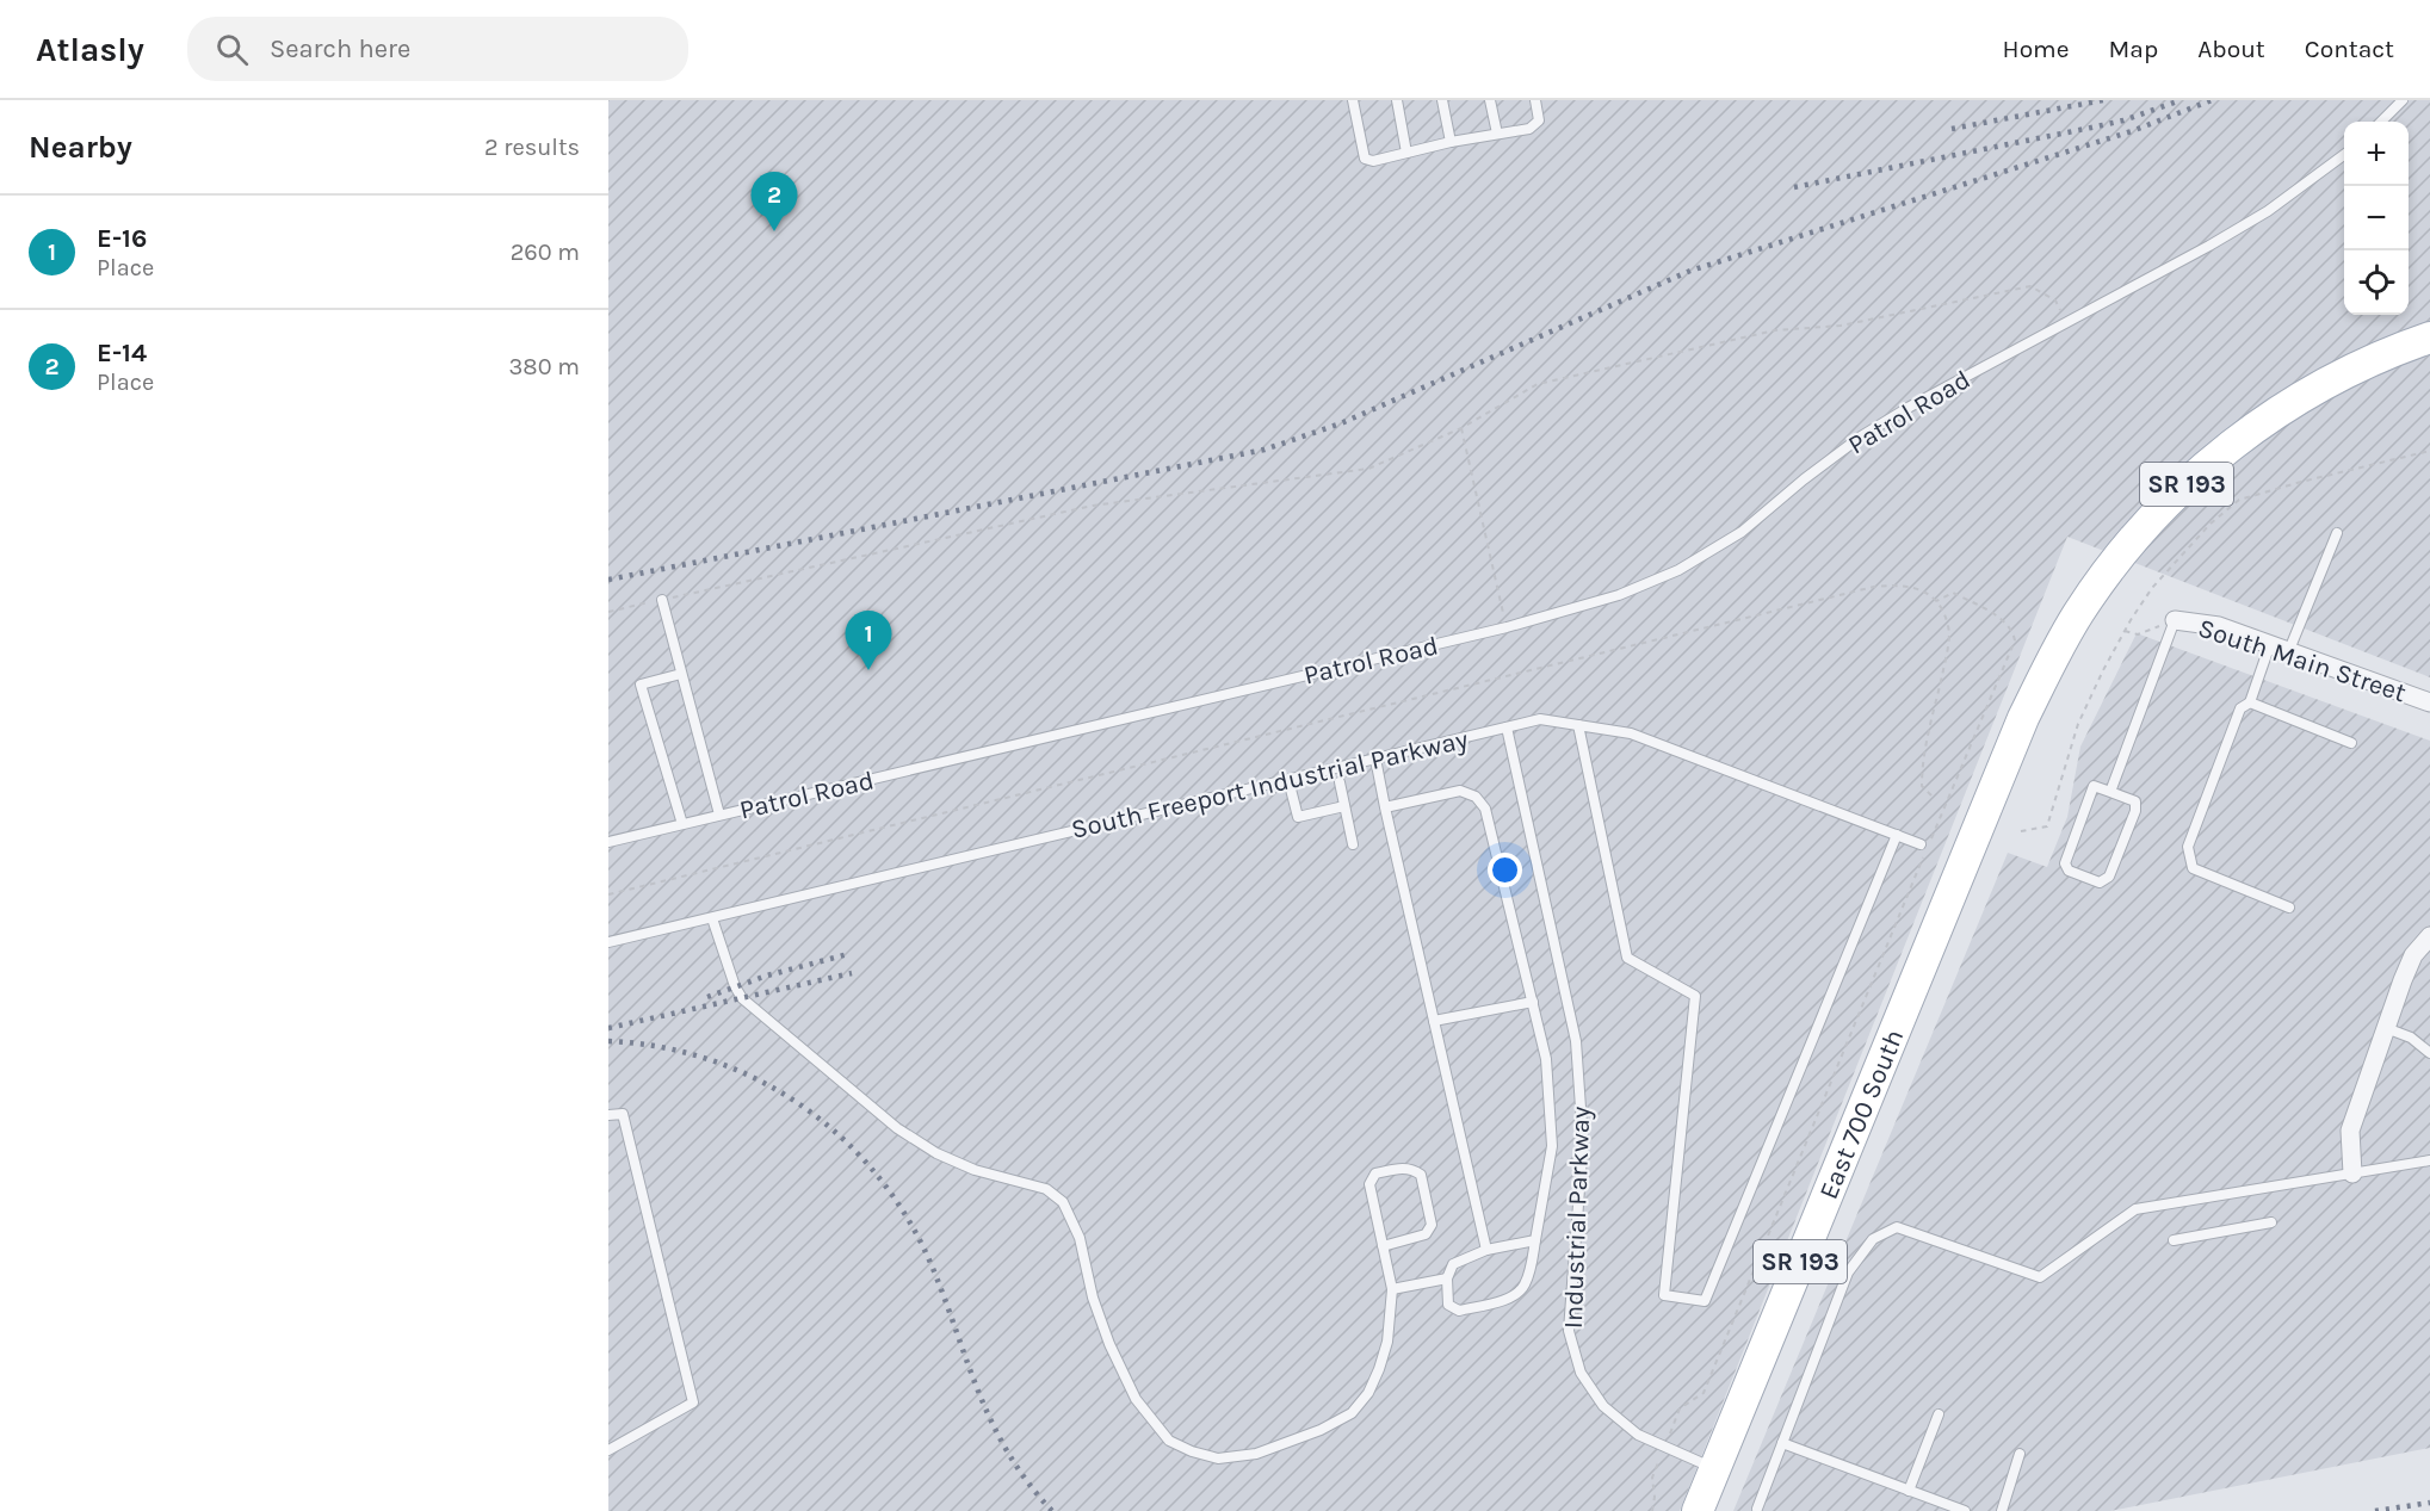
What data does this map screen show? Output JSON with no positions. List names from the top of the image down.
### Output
{
  "streets": {
    "main road": ["SR 193", "East 700 South"],
    "street": ["South Main Street"],
    "lane": ["Patrol Road", "South Freeport Industrial Parkway", "Industrial Parkway"]
  },
  "crossings": [
    ["South Freeport Industrial Parkway", "Industrial Parkway"],
    ["East 700 South", "Industrial Parkway"]
  ],
  "page": {
    "header": "Atlasly",
    "search": "Search here",
    "nav": [
      "Home",
      "Map",
      "About",
      "Contact"
    ],
    "heading": ["Nearby", "2 results"],
    "map_buttons": ["+", "−"],
    "pins": ["2", "1"],
    "list": [
      {
        "mark": "1",
        "name": "E-16",
        "note": "Place",
        "value": "260 m"
      },
      {
        "mark": "2",
        "name": "E-14",
        "note": "Place",
        "value": "380 m"
      }
    ]
  }
}
